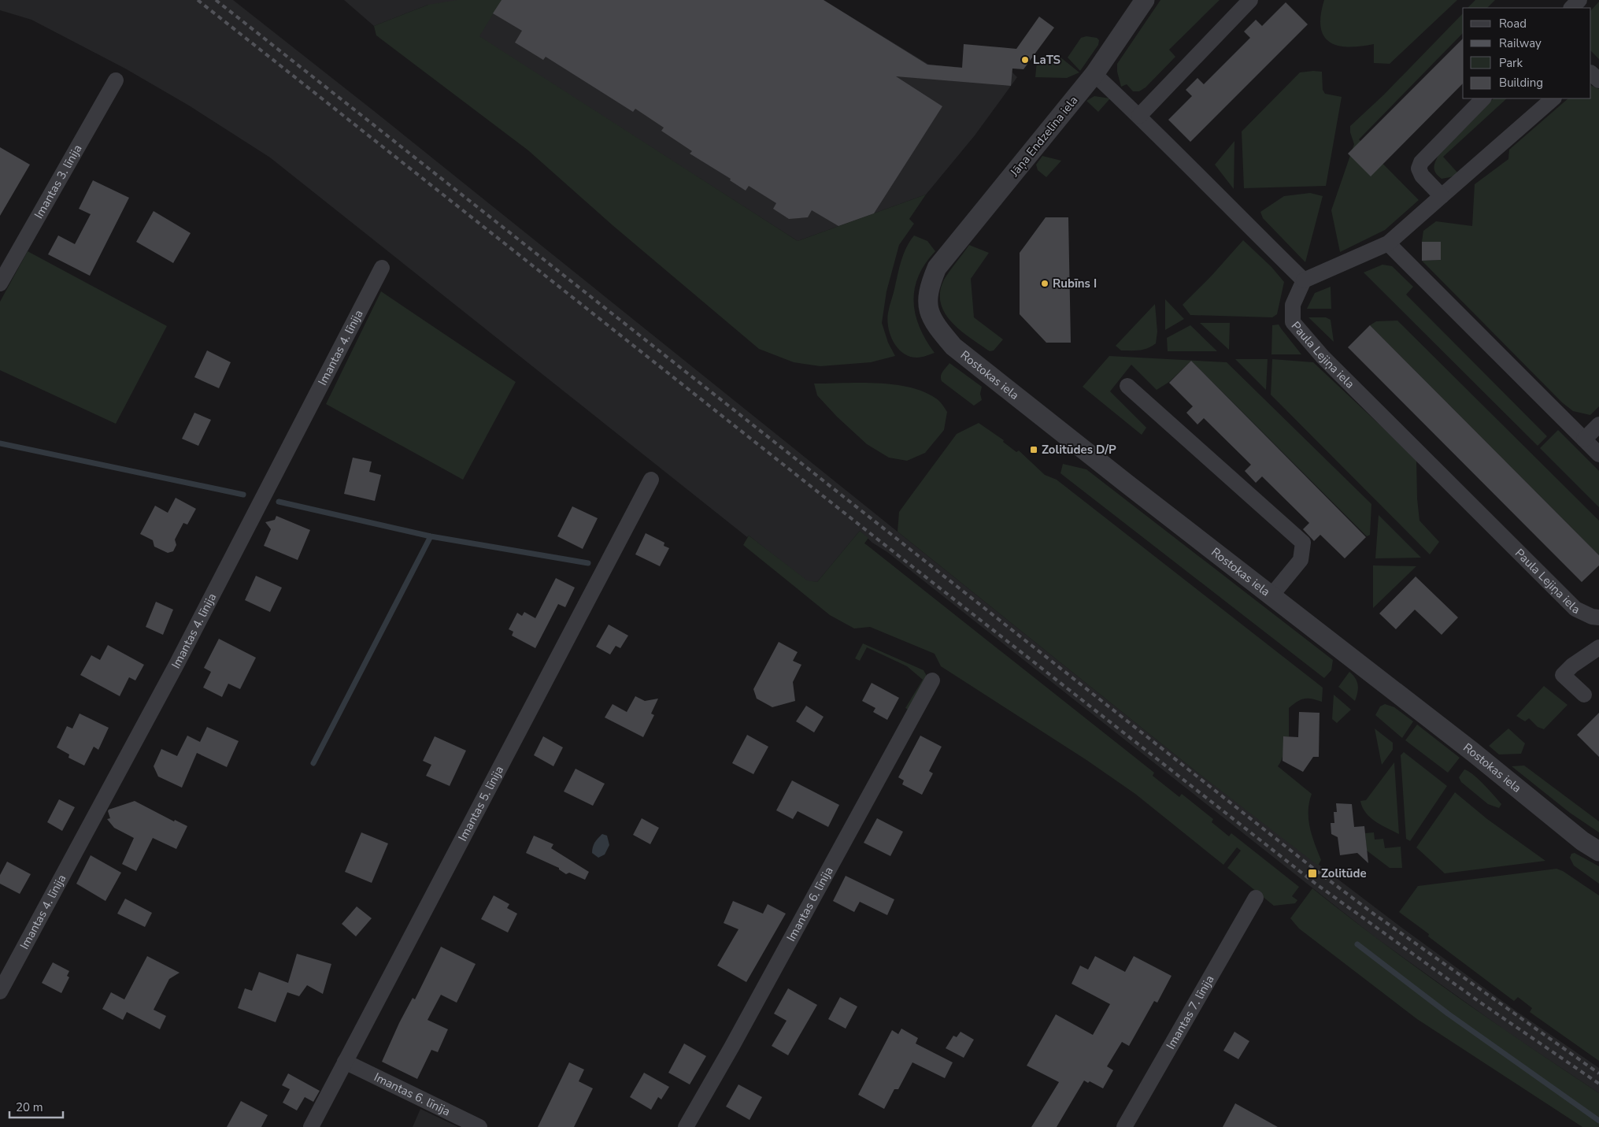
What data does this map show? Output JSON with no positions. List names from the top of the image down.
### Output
{
  "streets": {
    "street": [
      "Jāņa Endzelīna iela",
      "Imantas 3. līnija",
      "Imantas 4. līnija",
      "Paula Lejiņa iela",
      "Rostokas iela",
      "Imantas 5. līnija",
      "Imantas 6. līnija",
      "Imantas 7. līnija"
    ]
  },
  "crossings": [
    ["Jāņa Endzelīna iela", "Rostokas iela"],
    ["Imantas 5. līnija", "Imantas 6. līnija"]
  ],
  "places": {
    "other": ["LaTS", "Rubīns I"],
    "transit": ["Zolitūdes D/P", "Zolitūde"]
  },
  "legend": [
    "Road",
    "Railway",
    "Park",
    "Building"
  ],
  "scale_bar": "20 m"
}
